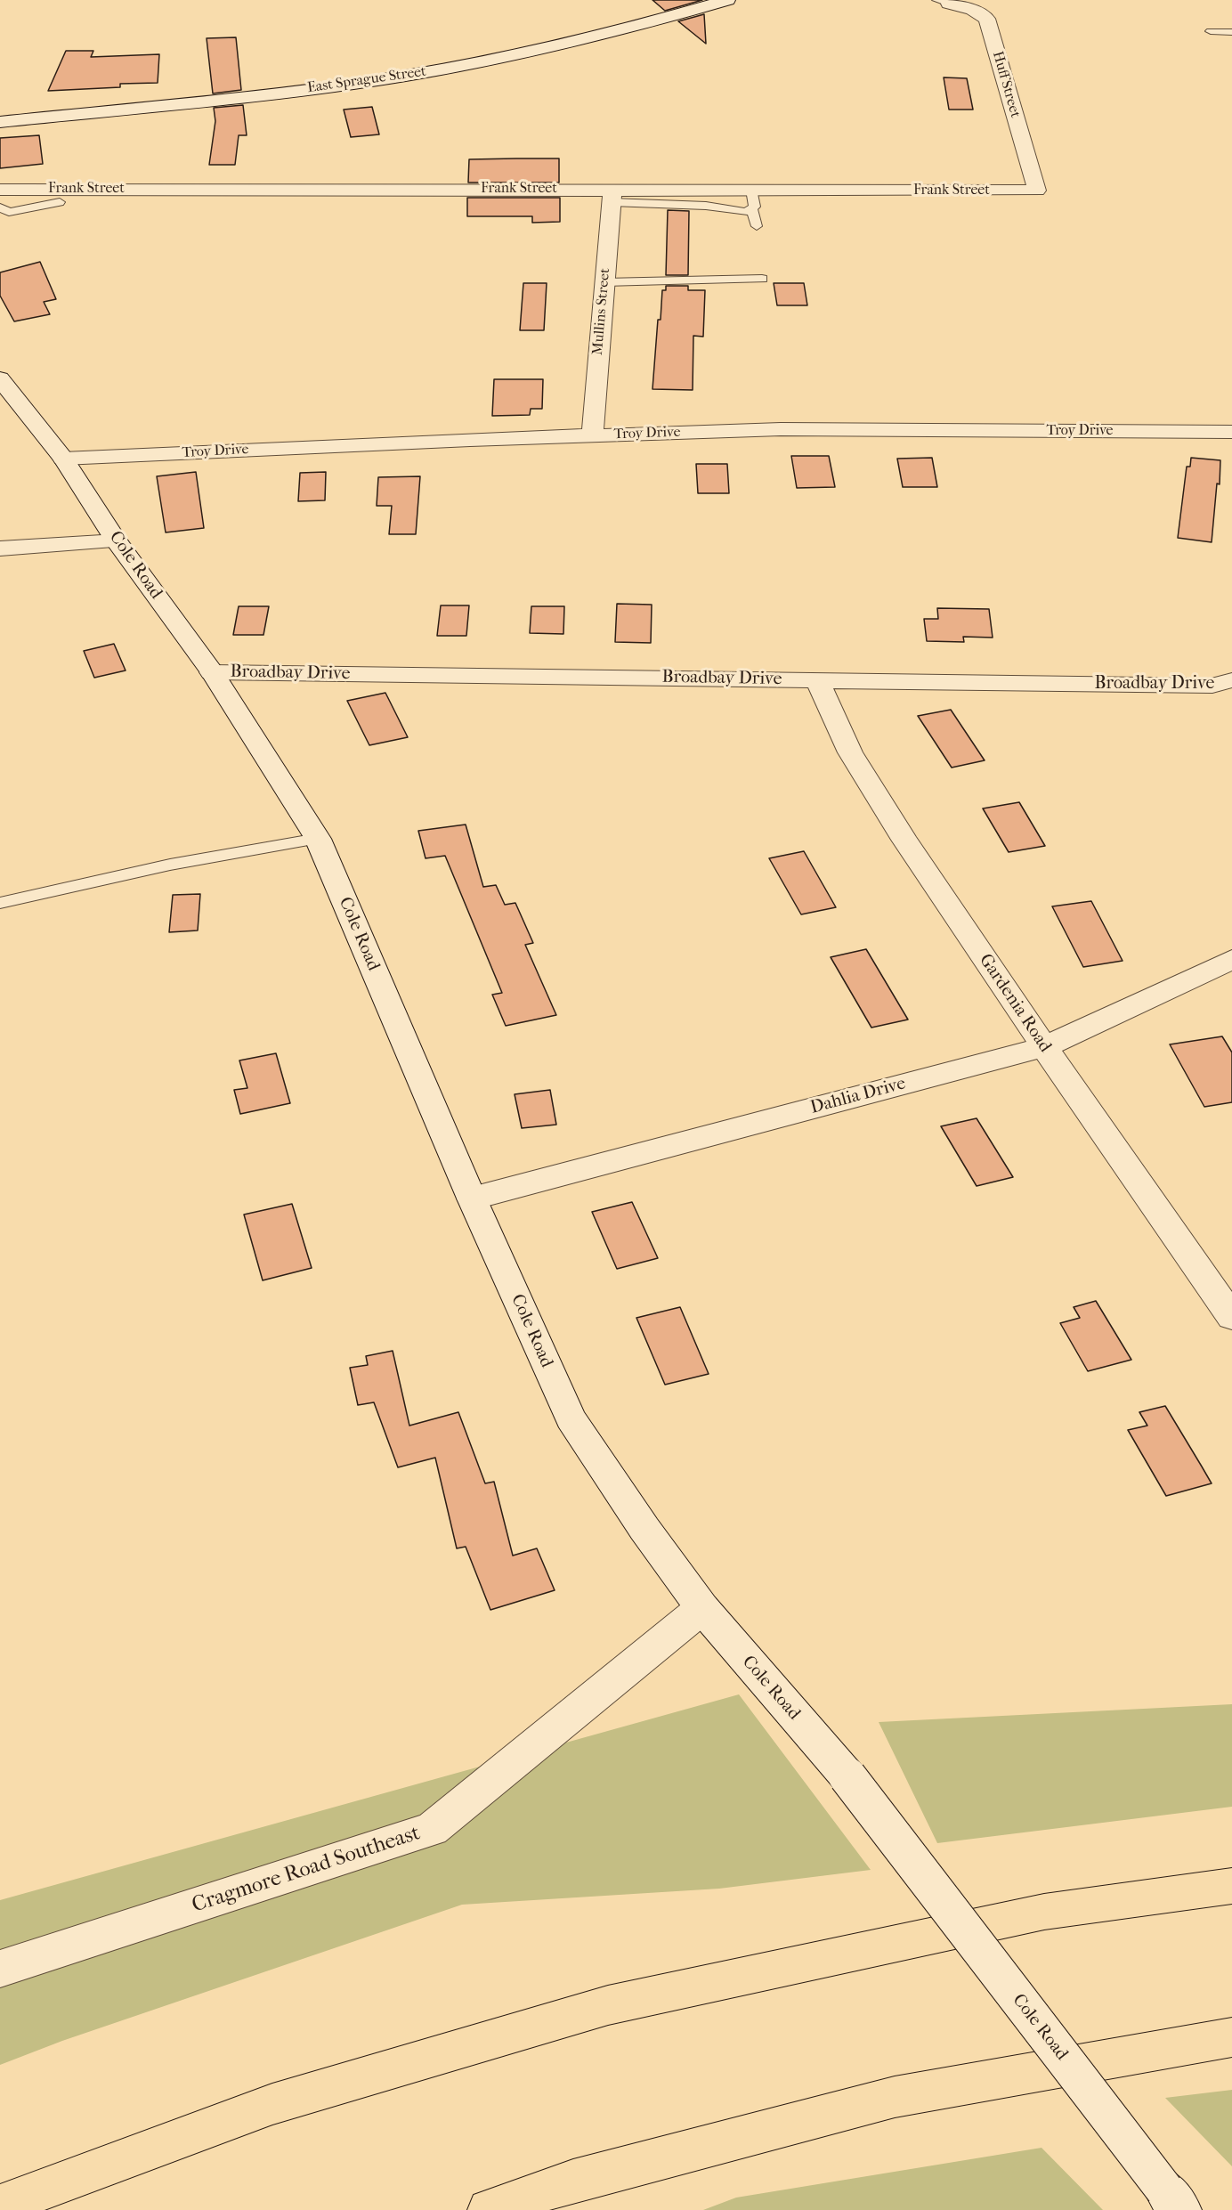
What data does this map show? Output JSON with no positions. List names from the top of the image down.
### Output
{
  "streets": {
    "street": [
      "East Sprague Street",
      "Huff Street",
      "Frank Street",
      "Mullins Street",
      "Troy Drive",
      "Cole Road",
      "Broadbay Drive",
      "Gardenia Road",
      "Dahlia Drive",
      "Cragmore Road Southeast"
    ]
  },
  "crossings": [
    ["Huff Street", "Frank Street"],
    ["Frank Street", "Mullins Street"],
    ["Mullins Street", "Troy Drive"],
    ["Troy Drive", "Cole Road"],
    ["Cole Road", "Broadbay Drive"],
    ["Cole Road", "Dahlia Drive"],
    ["Cole Road", "Cragmore Road Southeast"],
    ["Broadbay Drive", "Gardenia Road"],
    ["Gardenia Road", "Dahlia Drive"]
  ]
}
